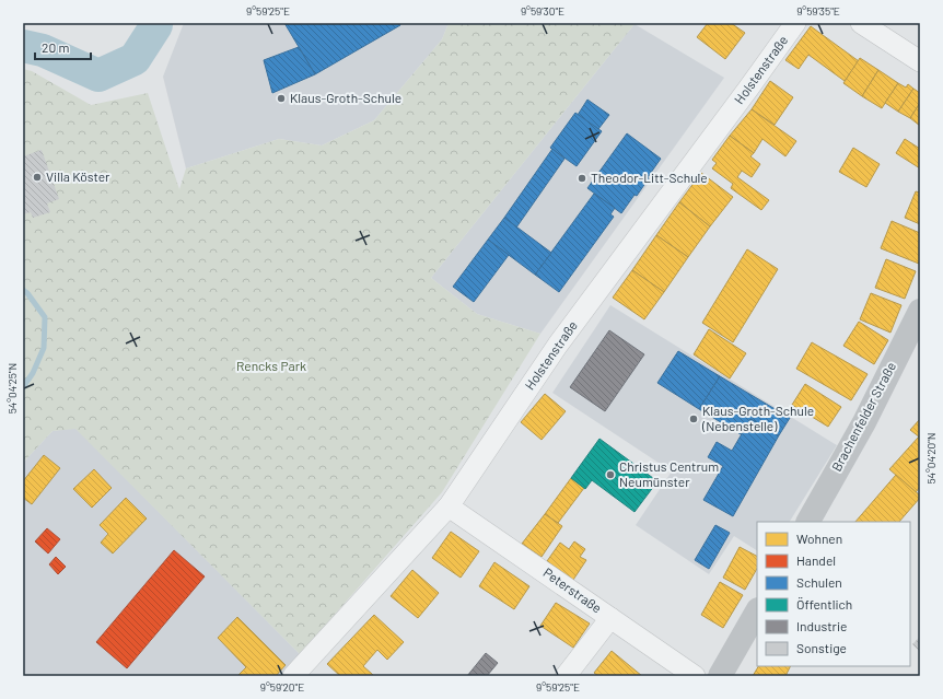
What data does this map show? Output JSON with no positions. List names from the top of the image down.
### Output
{
  "streets": {
    "street": ["Holstenstraße", "Brachenfelder Straße", "Peterstraße"]
  },
  "crossings": [
    ["Holstenstraße", "Peterstraße"]
  ],
  "parks": ["Rencks Park"],
  "places": [
    "Klaus-Groth-Schule",
    "Villa Köster",
    "Theodor-Litt-Schule",
    "Klaus-Groth-Schule (Nebenstelle)",
    "Christus Centrum Neumünster"
  ],
  "legend": [
    "Wohnen",
    "Handel",
    "Schulen",
    "Öffentlich",
    "Industrie",
    "Sonstige"
  ],
  "scale_bar": "20 m",
  "coordinates": [
    "9°59'25\"E",
    "9°59'30\"E",
    "9°59'35\"E",
    "54°04'25\"N",
    "54°04'20\"N",
    "9°59'20\"E"
  ]
}
